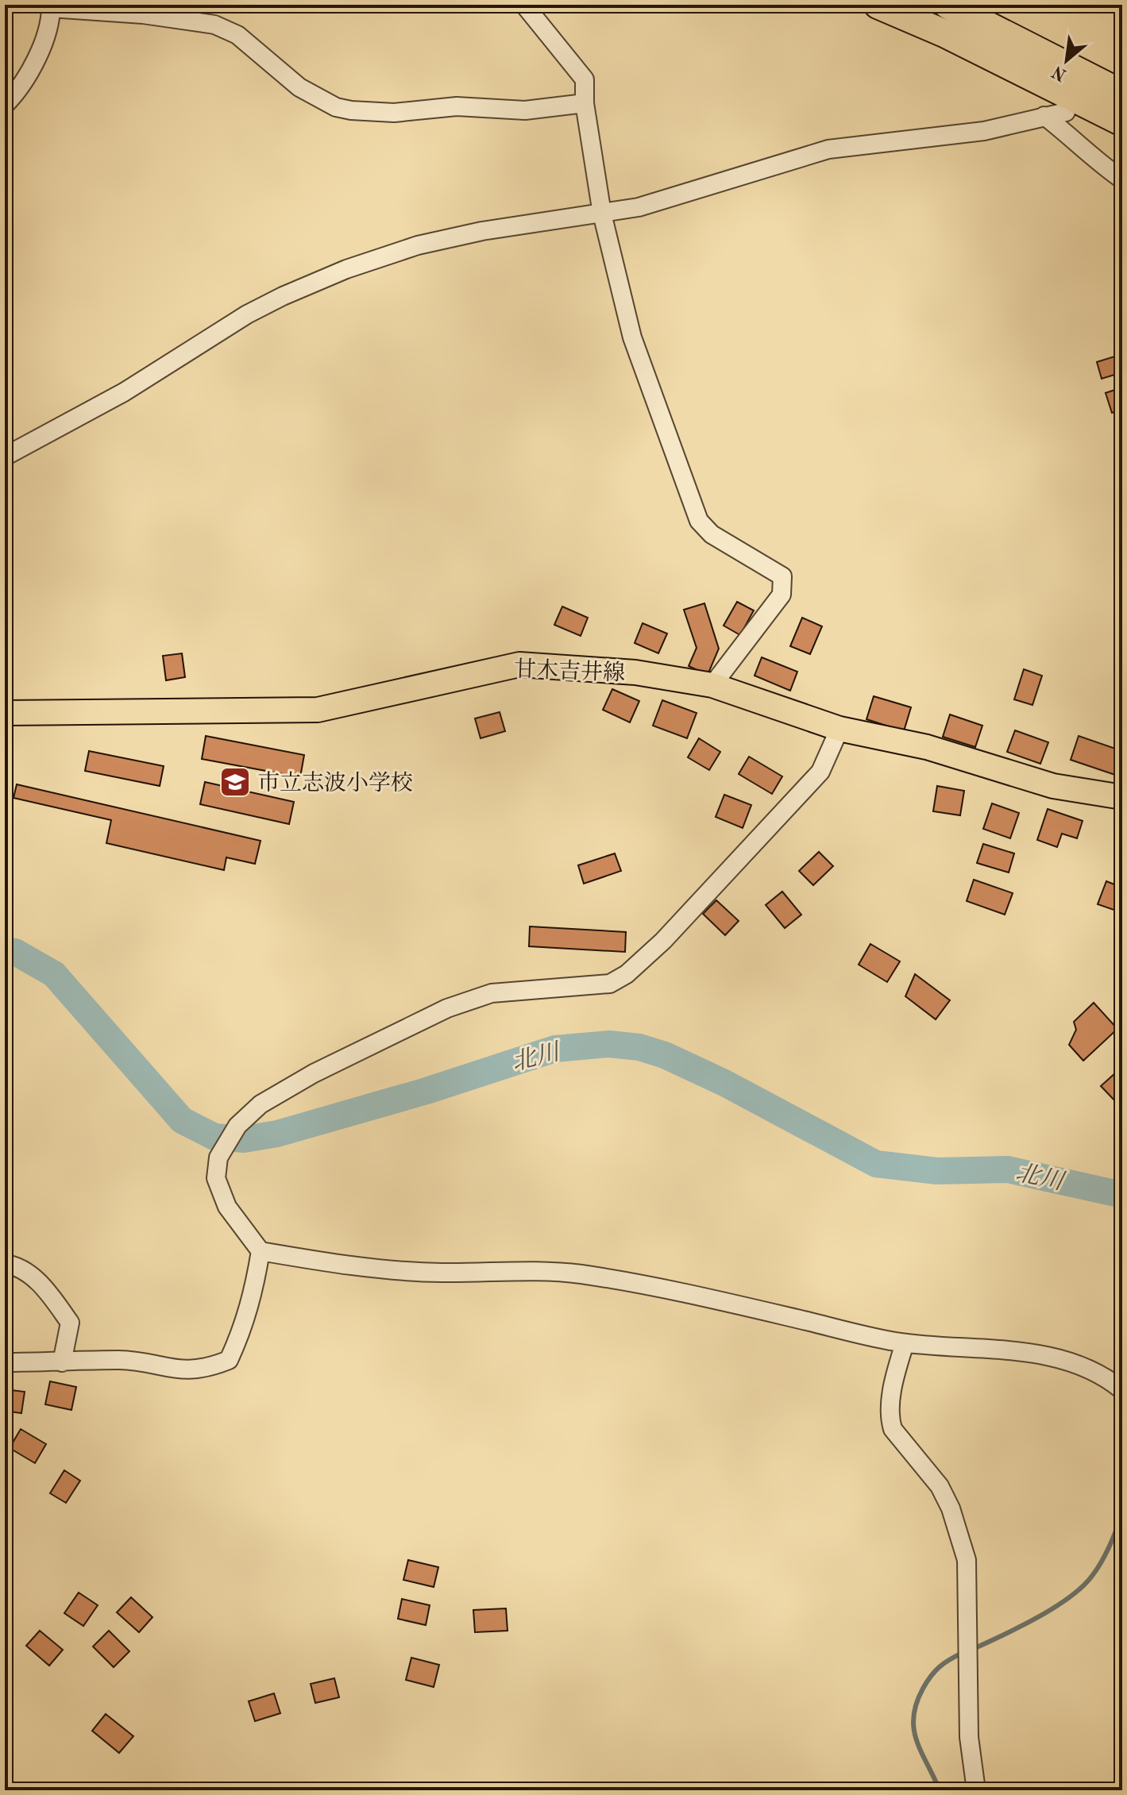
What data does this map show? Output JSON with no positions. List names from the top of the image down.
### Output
{
  "streets": {
    "main road": ["甘木吉井線"]
  },
  "water": ["北川"],
  "places": {
    "school or university": ["市立志波小学校"]
  },
  "north": "bottom left"
}
